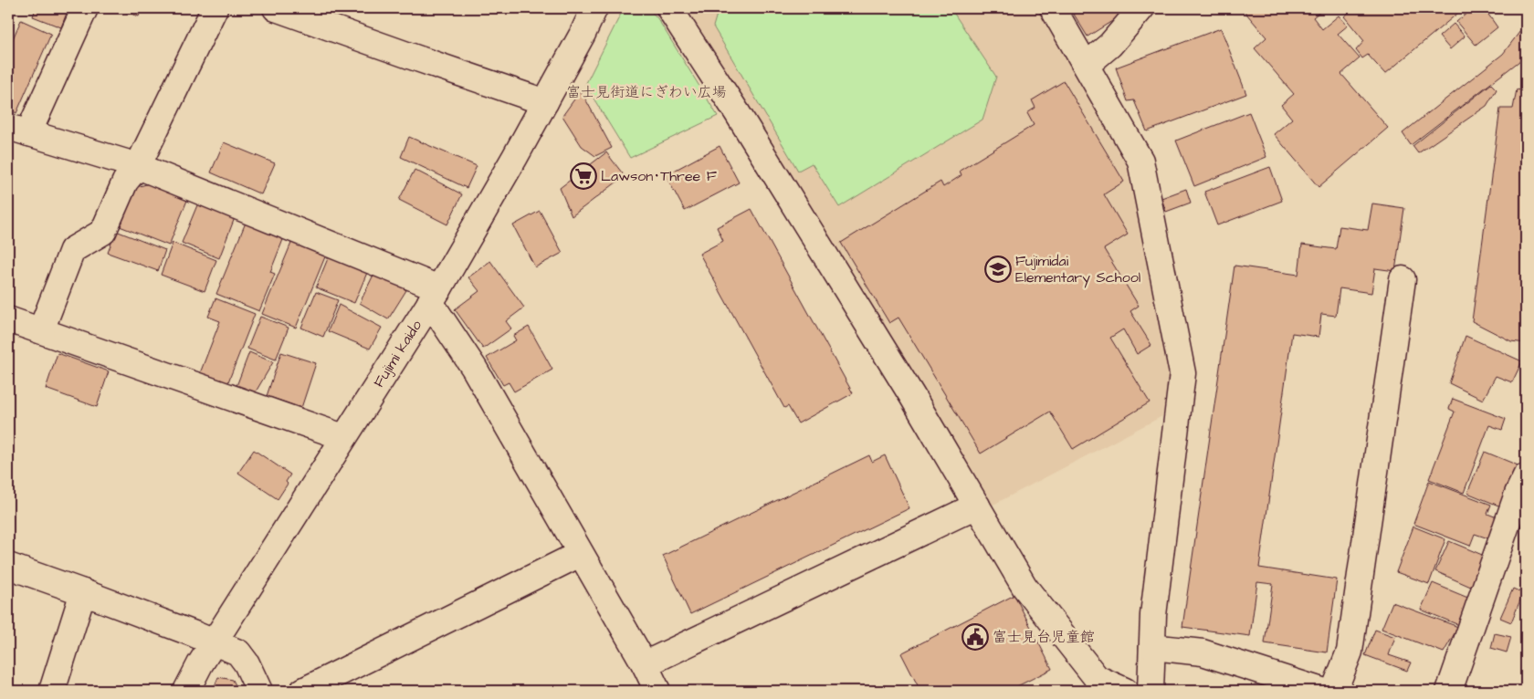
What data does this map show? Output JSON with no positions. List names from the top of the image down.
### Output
{
  "streets": {
    "street": ["Fujimi kaido"]
  },
  "parks": ["富士見街道にぎわい広場"],
  "places": {
    "supermarket": ["Lawson･Three F"],
    "school or university": ["Fujimidai Elementary School"],
    "public building": ["富士見台児童館"]
  }
}
